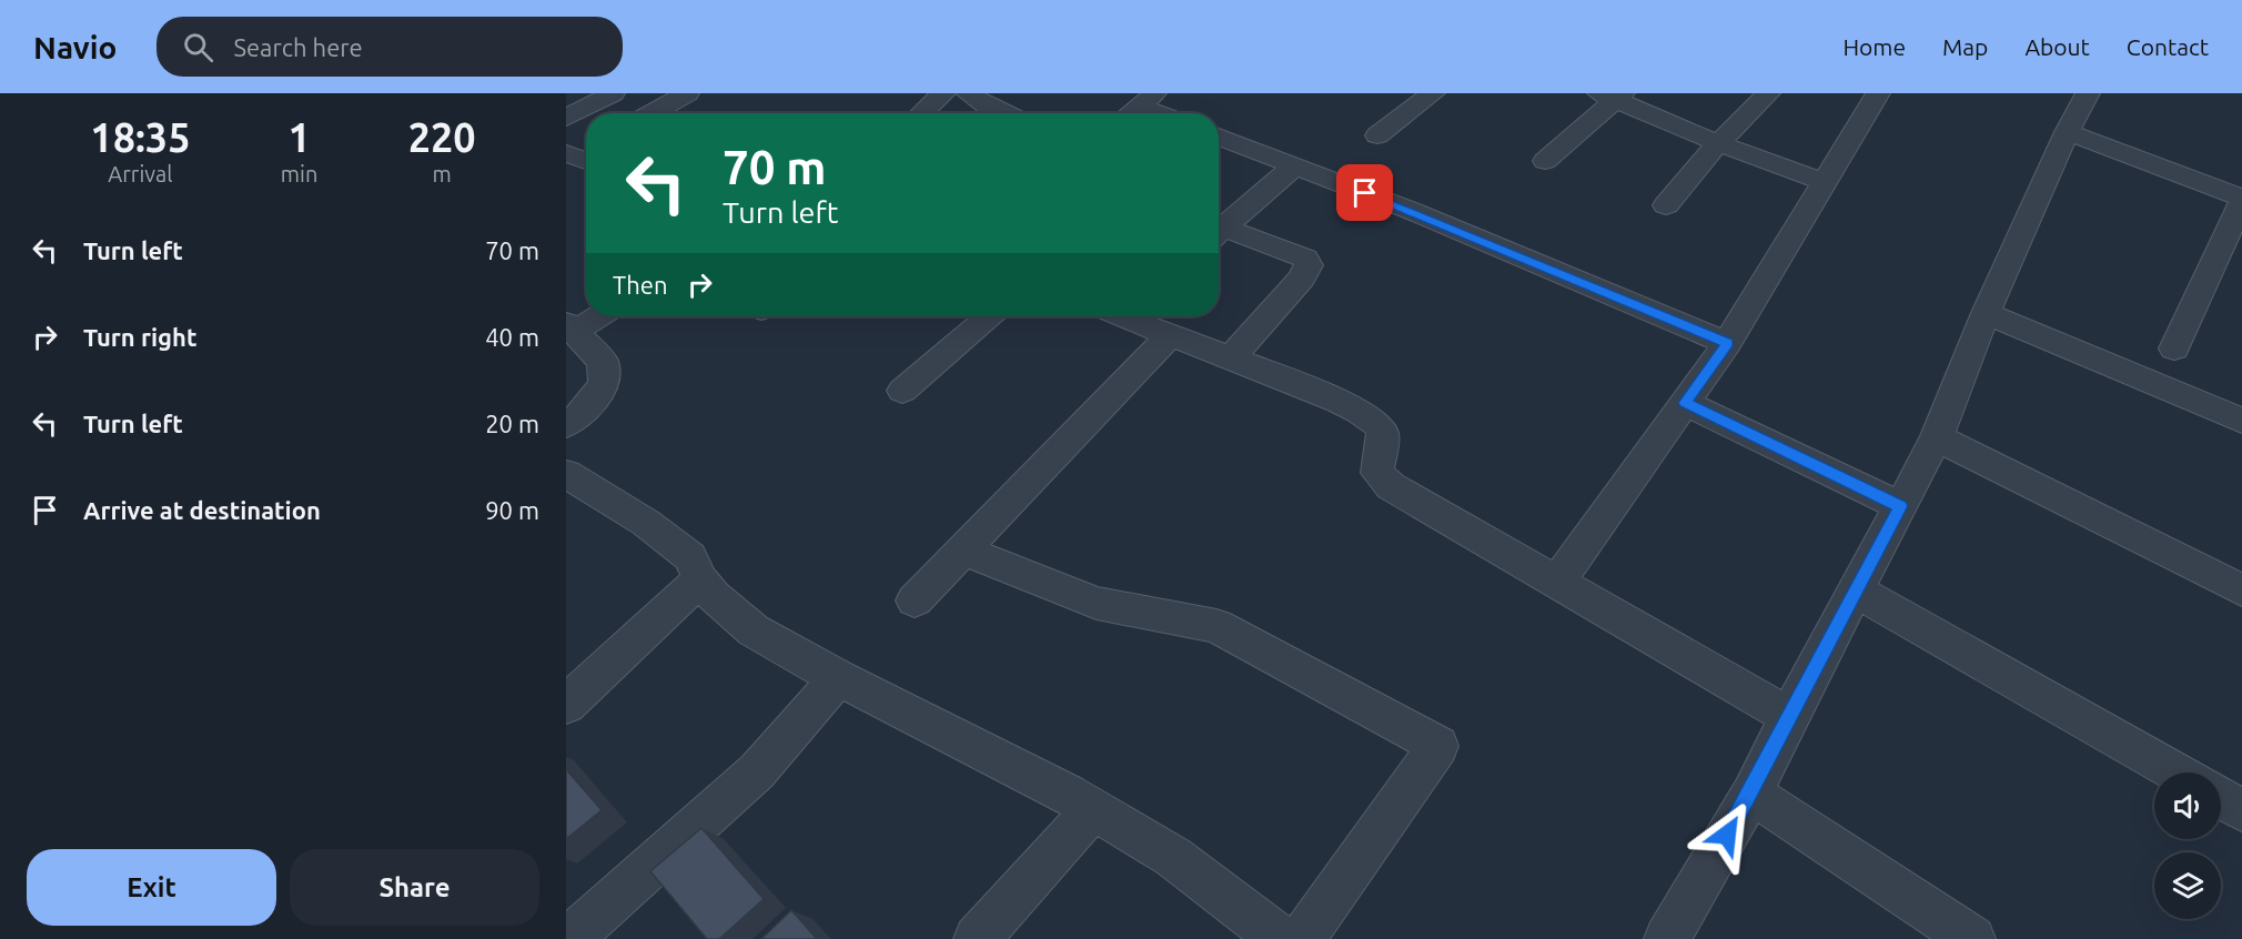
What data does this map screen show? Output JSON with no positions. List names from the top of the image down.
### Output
{
  "page": {
    "header": "Navio",
    "search": "Search here",
    "nav": [
      "Home",
      "Map",
      "About",
      "Contact"
    ],
    "eta": [
      "18:35",
      "Arrival",
      "1",
      "min",
      "220",
      "m"
    ],
    "turn": ["70 m", "Turn left"],
    "list": [
      {
        "name": "Turn left",
        "value": "70 m"
      },
      {
        "name": "Turn right",
        "value": "40 m"
      },
      {
        "name": "Turn left",
        "value": "20 m"
      },
      {
        "name": "Arrive at destination",
        "value": "90 m"
      }
    ],
    "then": "Then",
    "buttons": ["Exit", "Share"]
  }
}
